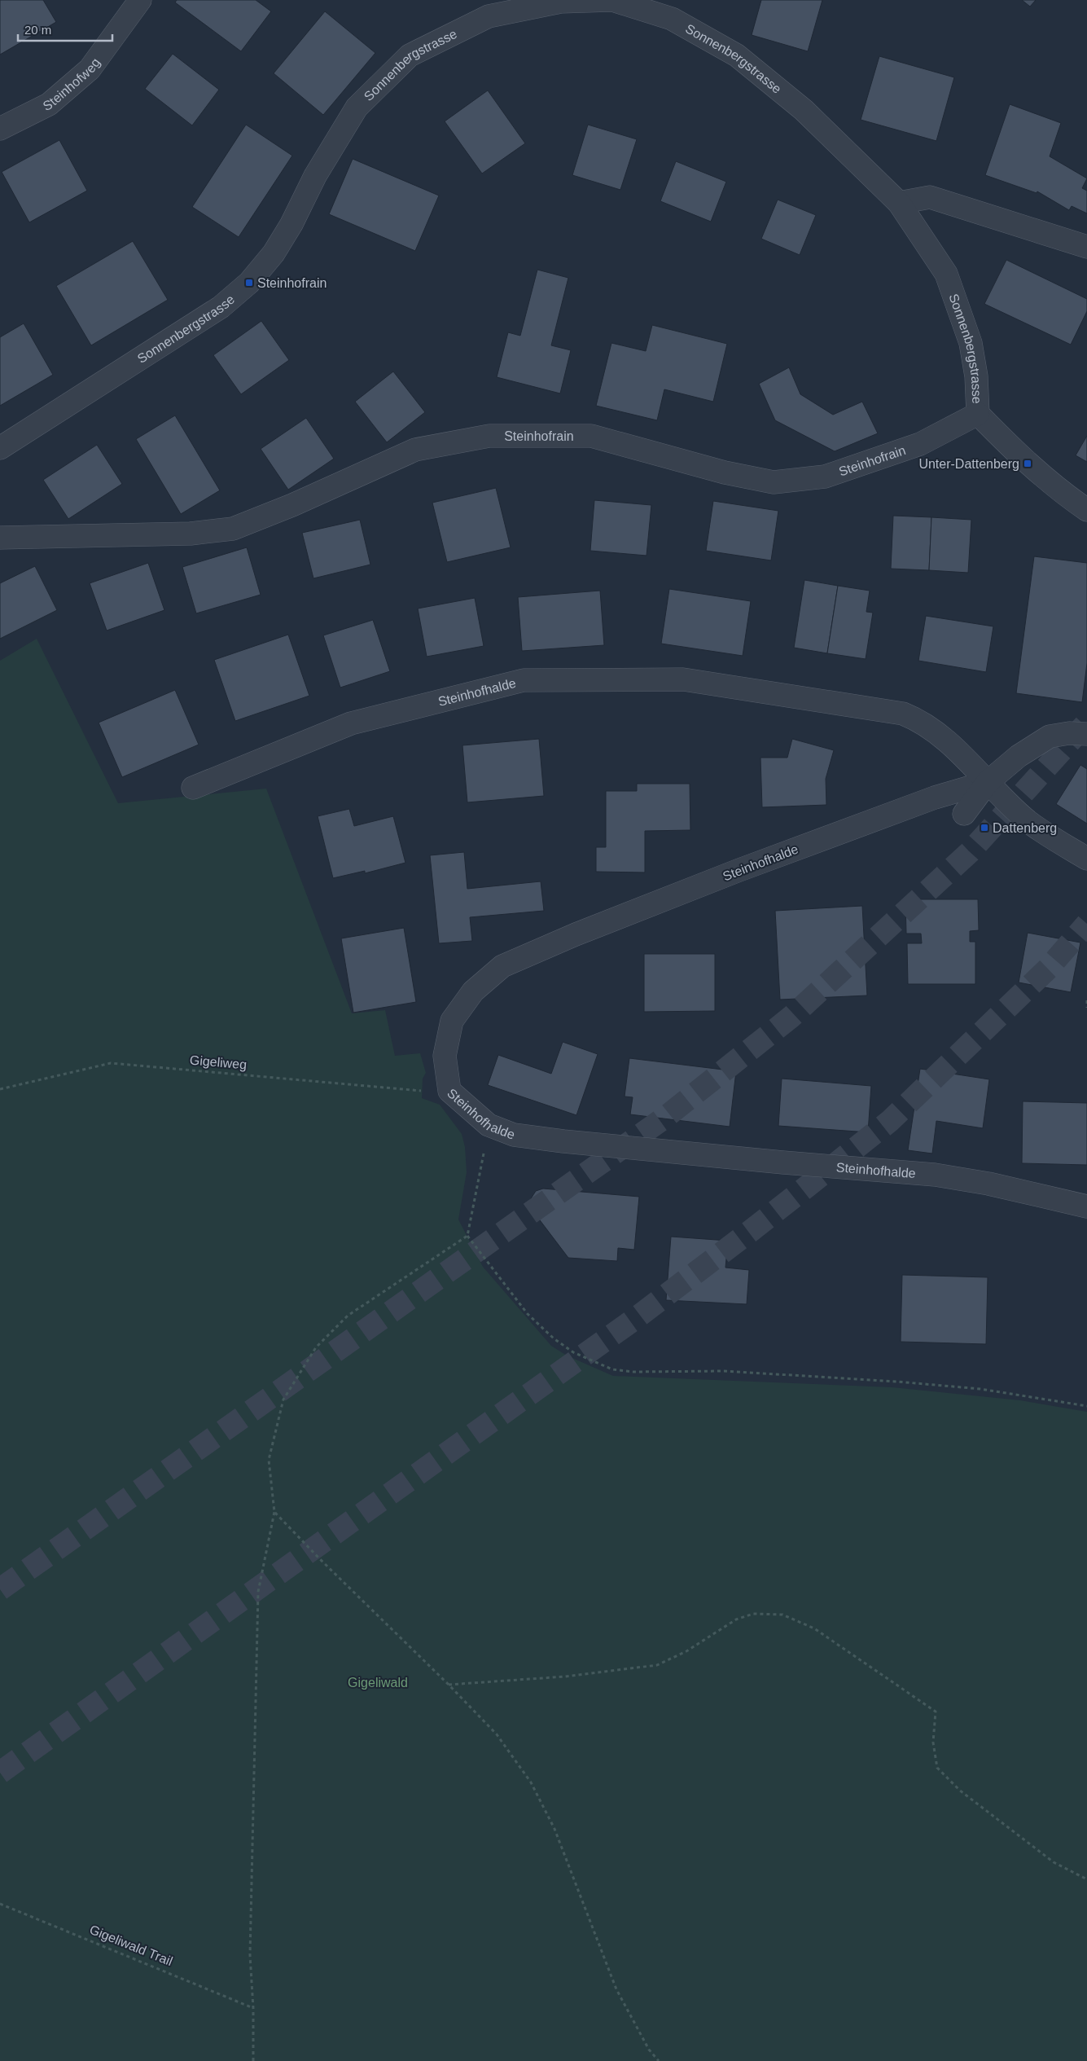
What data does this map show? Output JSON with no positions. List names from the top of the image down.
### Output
{
  "streets": {
    "street": [
      "Sonnenbergstrasse",
      "Steinhofweg",
      "Steinhofrain",
      "Steinhofhalde"
    ],
    "path": ["Gigeliweg", "Gigeliwald Trail"]
  },
  "crossings": [
    ["Sonnenbergstrasse", "Steinhofrain"]
  ],
  "parks": ["Gigeliwald"],
  "places": {
    "transit": ["Steinhofrain", "Unter-Dattenberg", "Dattenberg"]
  },
  "scale_bar": "20 m"
}
